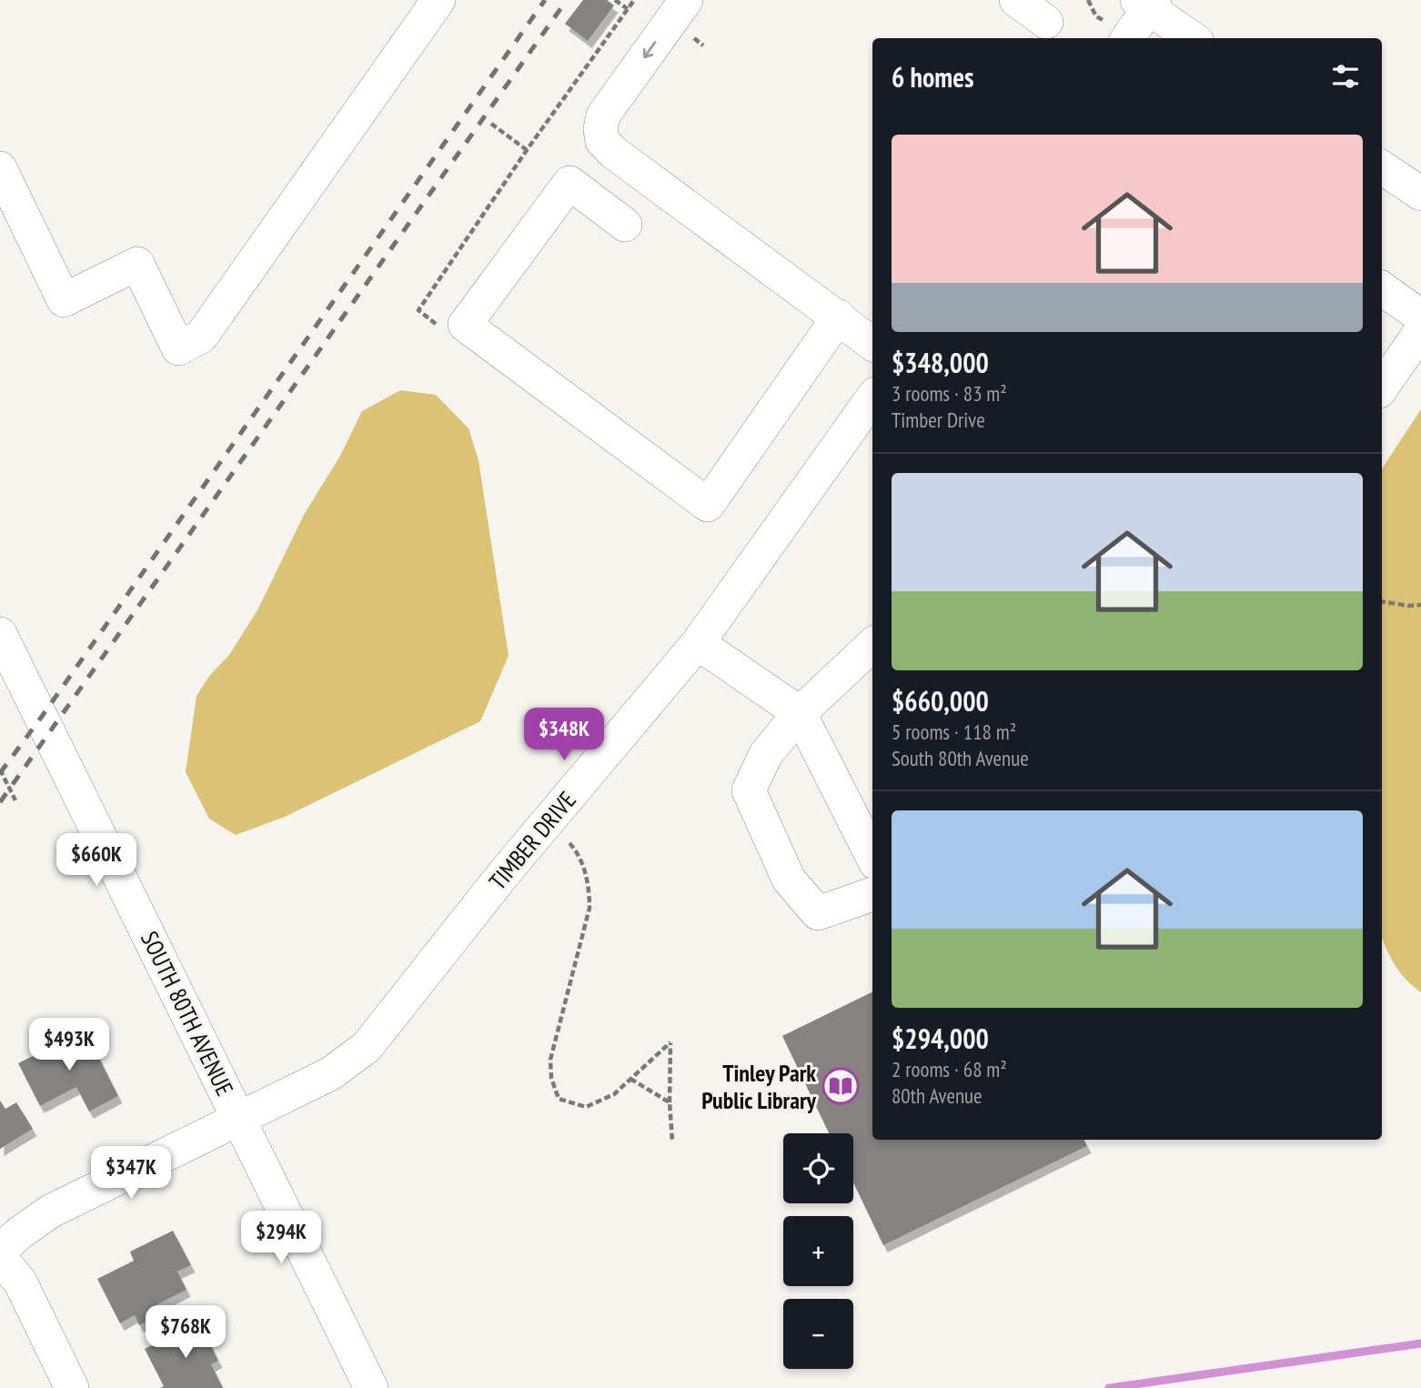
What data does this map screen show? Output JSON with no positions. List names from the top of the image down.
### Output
{
  "streets": {
    "street": ["TIMBER DRIVE", "SOUTH 80TH AVENUE"]
  },
  "crossings": [
    ["TIMBER DRIVE", "SOUTH 80TH AVENUE"]
  ],
  "places": {
    "library": ["Tinley Park Public Library"]
  },
  "page": {
    "heading": "6 homes",
    "list": [
      {
        "name": "$348,000",
        "note": "3 rooms · 83 m² · Timber Drive"
      },
      {
        "name": "$660,000",
        "note": "5 rooms · 118 m² · South 80th Avenue"
      },
      {
        "name": "$294,000",
        "note": "2 rooms · 68 m² · 80th Avenue"
      }
    ],
    "price": [
      "$348K",
      "$660K",
      "$493K",
      "$347K",
      "$294K",
      "$768K"
    ],
    "map_buttons": ["+", "−"]
  }
}
